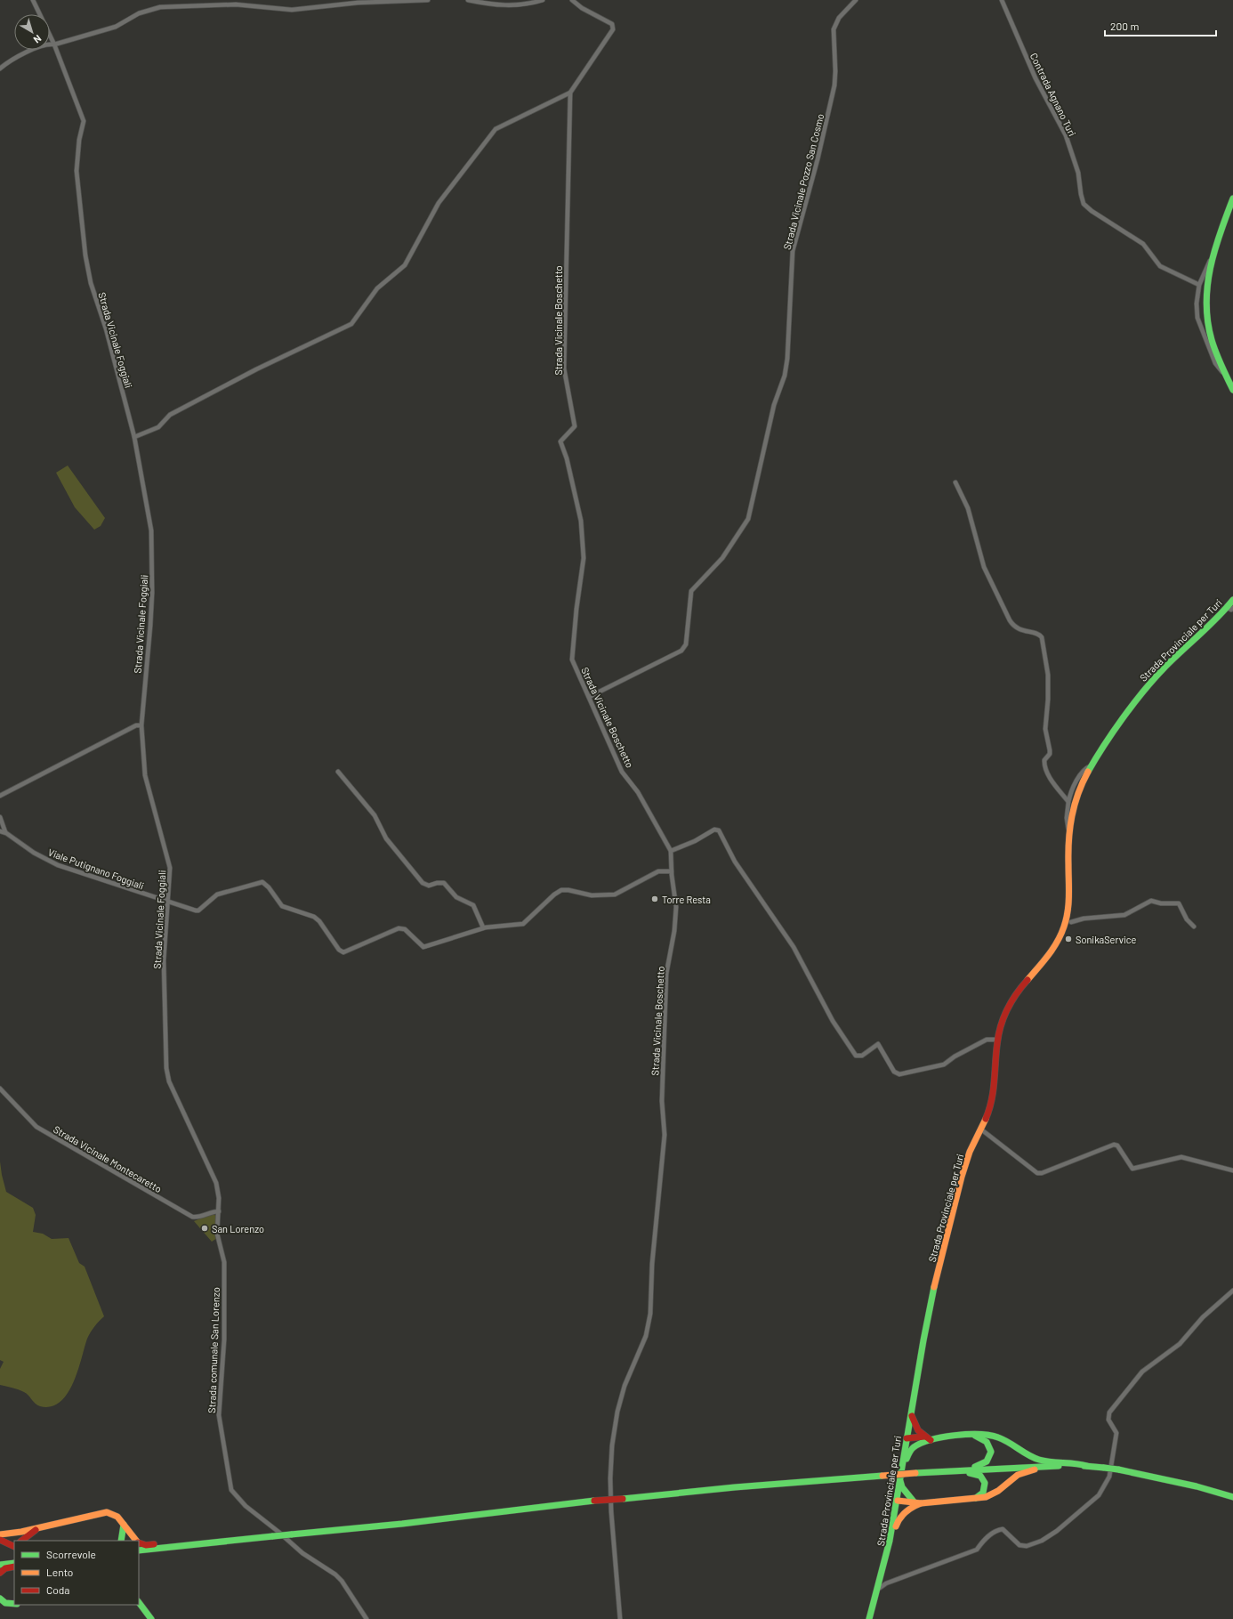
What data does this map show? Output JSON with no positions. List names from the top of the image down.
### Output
{
  "streets": {
    "main road": ["Strada Provinciale per Turi"],
    "street": [
      "Contrada Agnano Turi",
      "Strada Vicinale Pozzo San Cosmo",
      "Strada Vicinale Boschetto",
      "Strada Vicinale Foggiali",
      "Viale Putignano Foggiali",
      "Strada Vicinale Montecaretto",
      "Strada comunale San Lorenzo"
    ]
  },
  "crossings": [
    ["Strada Vicinale Pozzo San Cosmo", "Strada Vicinale Boschetto"],
    ["Strada Vicinale Boschetto", "Viale Putignano Foggiali"],
    ["Strada Vicinale Foggiali", "Viale Putignano Foggiali"],
    ["Strada Vicinale Foggiali", "Strada Vicinale Montecaretto"],
    ["Strada Vicinale Foggiali", "Strada comunale San Lorenzo"],
    ["Strada Vicinale Montecaretto", "Strada comunale San Lorenzo"]
  ],
  "places": ["Torre Resta", "SonikaService", "San Lorenzo"],
  "legend": ["Scorrevole", "Lento", "Coda"],
  "scale_bar": "200 m",
  "north": "bottom right"
}
